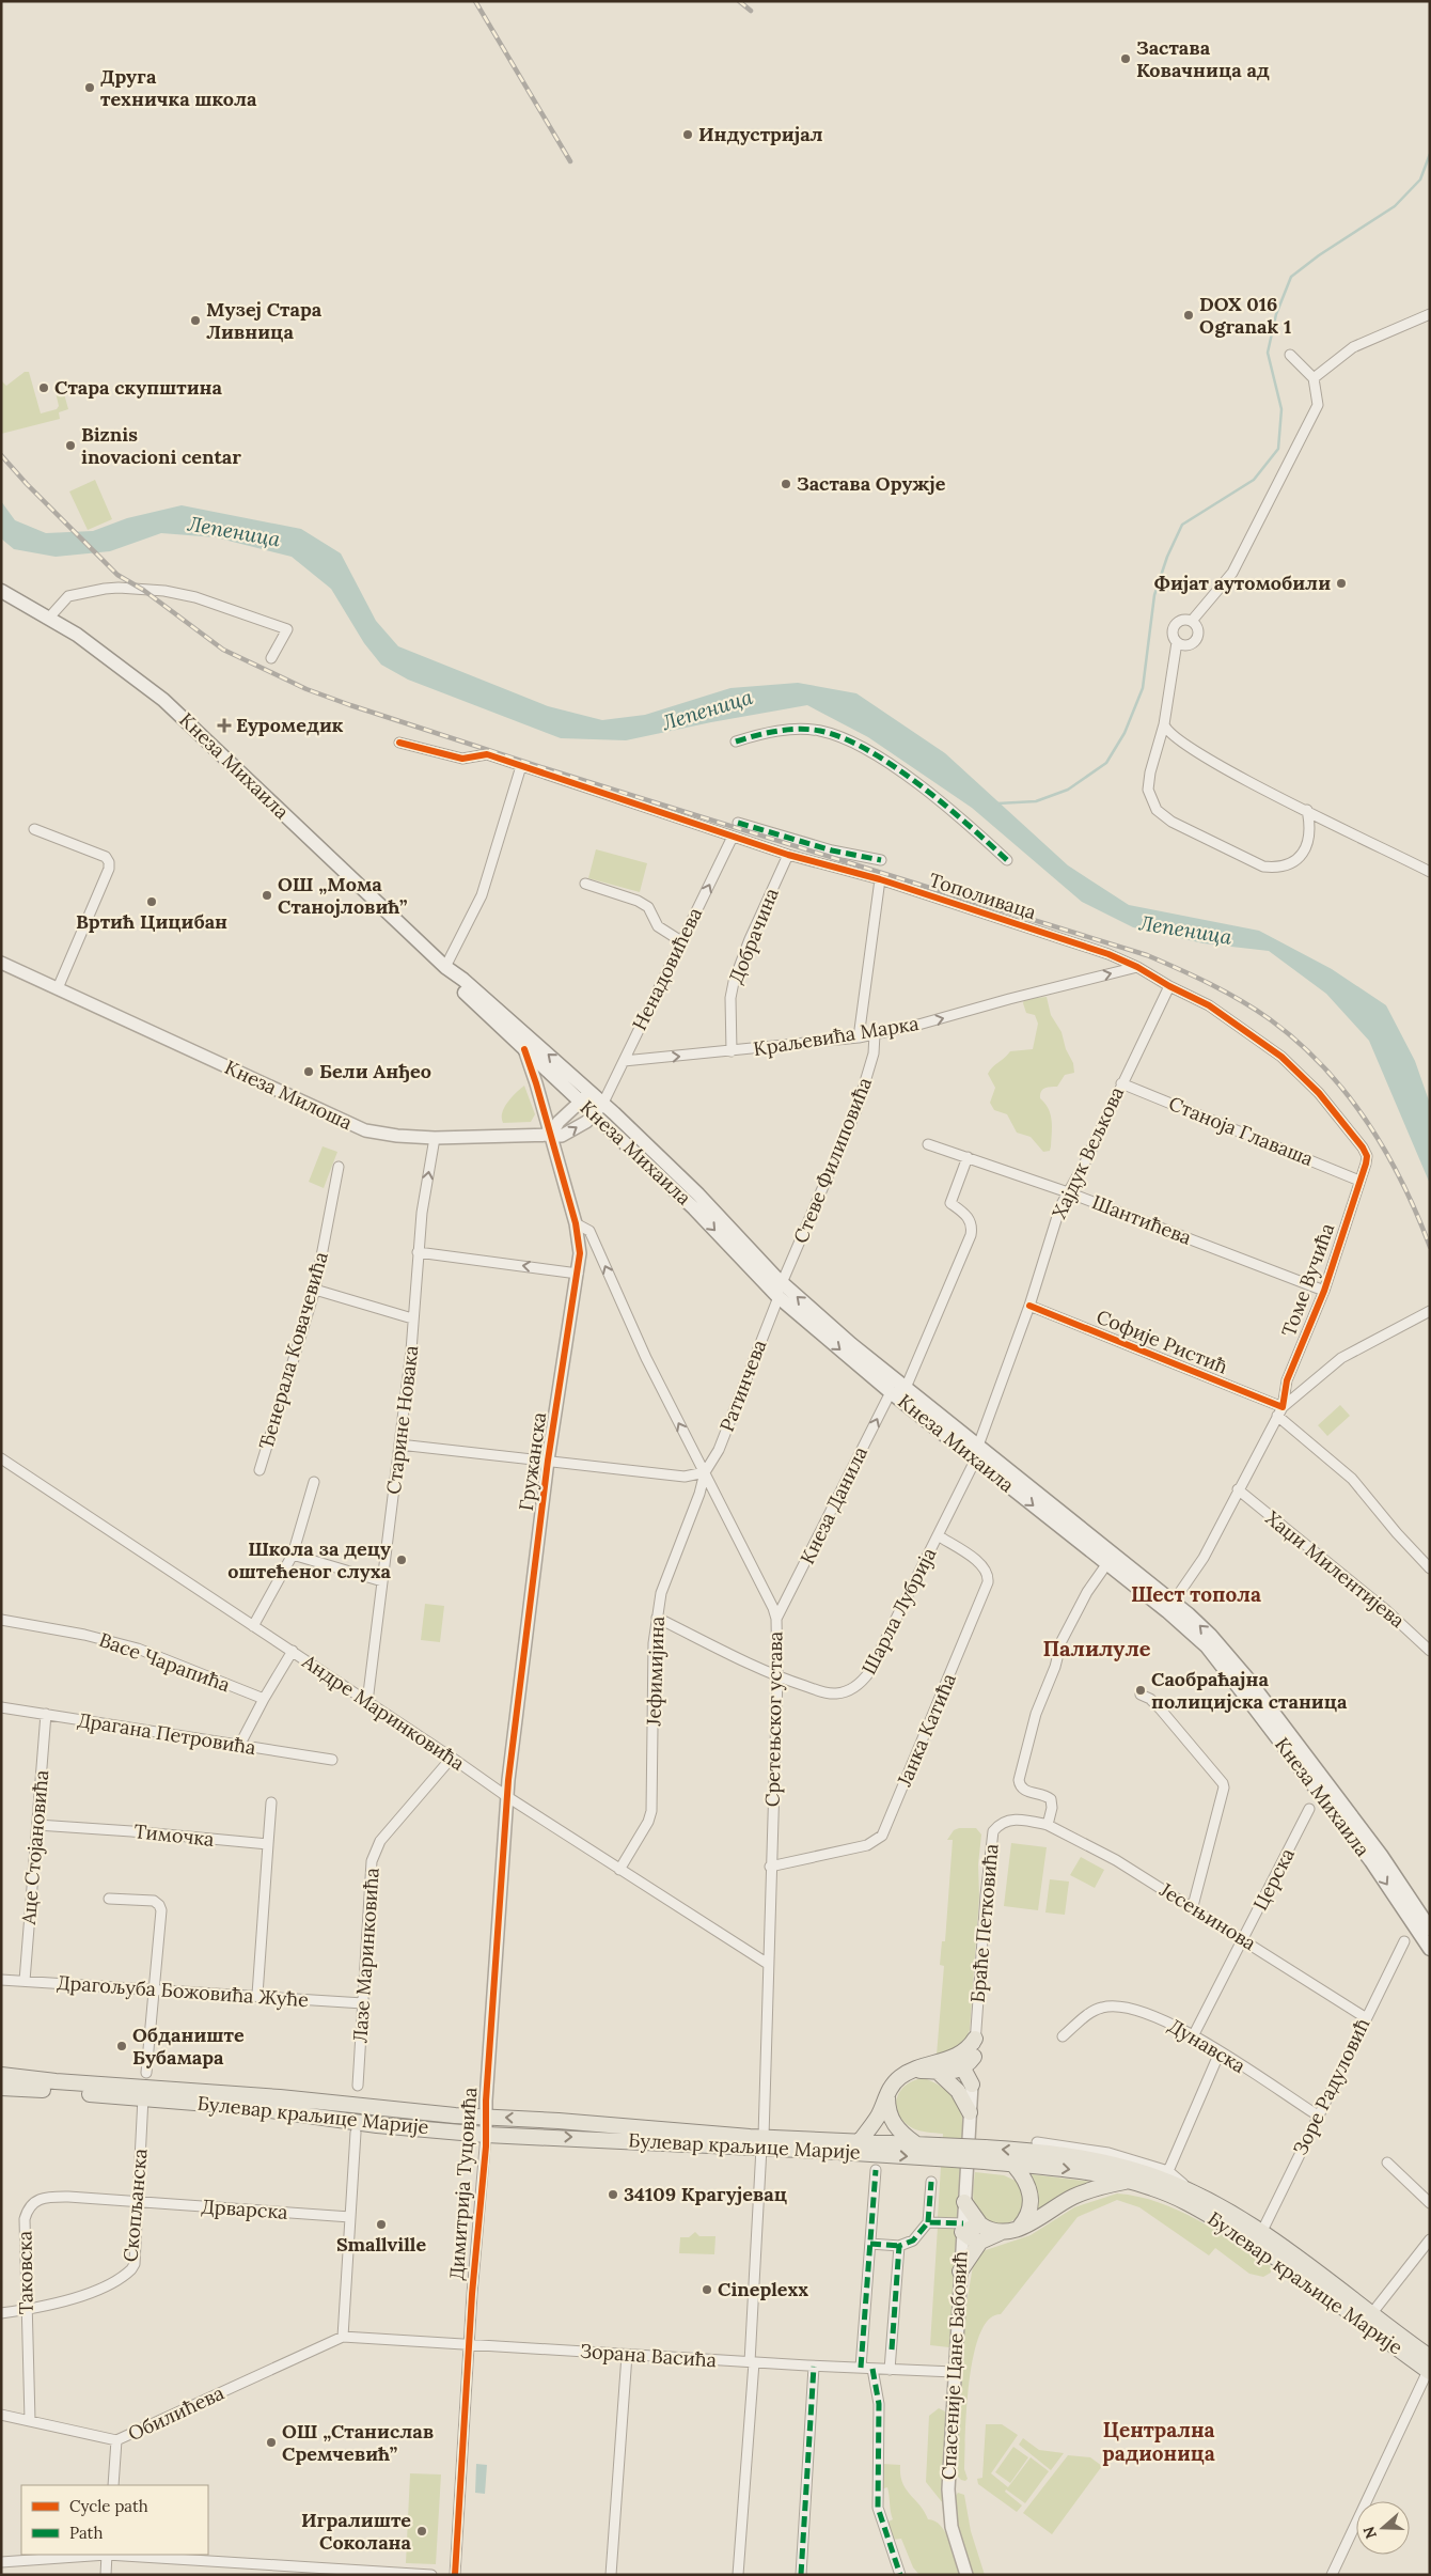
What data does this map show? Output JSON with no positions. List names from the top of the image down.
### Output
{
  "streets": {
    "main road": ["Кнеза Михаила", "Булевар краљице Марије"],
    "street": [
      "Тополиваца",
      "Добрачина",
      "Ненадовићева",
      "Краљевића Марка",
      "Кнеза Милоша",
      "Станоја Главаша",
      "Хајдук Вељкова",
      "Стеве Филиповића",
      "Шантићева",
      "Томе Вучића",
      "Софије Ристић",
      "Ђенерала Ковачевића",
      "Ратинчева",
      "Старине Новака",
      "Гружанска",
      "Кнеза Данила",
      "Хаџи Милентијева",
      "Шарла Лубрија",
      "Васе Чарапића",
      "Јефимијина",
      "Андре Маринковића",
      "Сретењског устава",
      "Јанка Катића",
      "Драгана Петровића",
      "Тимочка",
      "Аце Стојановића",
      "Церска",
      "Јесењинова",
      "Браће Петковића",
      "Лазе Маринковића",
      "Драгољуба Божовића Жуће",
      "Дунавска",
      "Зоре Радуловић",
      "Димитрија Туцовића",
      "Скопљанска",
      "Дрварска",
      "Таковска",
      "Зорана Васића",
      "Спасеније Цане Бабовић",
      "Обилићева"
    ]
  },
  "crossings": [
    ["Кнеза Михаила", "Ненадовићева"],
    ["Кнеза Михаила", "Хајдук Вељкова"],
    ["Кнеза Михаила", "Стеве Филиповића"],
    ["Кнеза Михаила", "Томе Вучића"],
    ["Кнеза Михаила", "Ратинчева"],
    ["Кнеза Михаила", "Гружанска"],
    ["Кнеза Михаила", "Кнеза Данила"],
    ["Кнеза Михаила", "Шарла Лубрија"],
    ["Тополиваца", "Добрачина"],
    ["Тополиваца", "Ненадовићева"],
    ["Тополиваца", "Краљевића Марка"],
    ["Тополиваца", "Хајдук Вељкова"],
    ["Тополиваца", "Томе Вучића"],
    ["Добрачина", "Краљевића Марка"],
    ["Ненадовићева", "Краљевића Марка"],
    ["Краљевића Марка", "Стеве Филиповића"],
    ["Кнеза Милоша", "Старине Новака"],
    ["Кнеза Милоша", "Гружанска"],
    ["Станоја Главаша", "Хајдук Вељкова"],
    ["Станоја Главаша", "Томе Вучића"],
    ["Хајдук Вељкова", "Шантићева"],
    ["Хајдук Вељкова", "Софије Ристић"],
    ["Хајдук Вељкова", "Шарла Лубрија"],
    ["Шантићева", "Томе Вучића"],
    ["Томе Вучића", "Софије Ристић"],
    ["Томе Вучића", "Хаџи Милентијева"],
    ["Ратинчева", "Јефимијина"],
    ["Ратинчева", "Сретењског устава"],
    ["Старине Новака", "Андре Маринковића"],
    ["Гружанска", "Андре Маринковића"],
    ["Гружанска", "Сретењског устава"],
    ["Гружанска", "Димитрија Туцовића"],
    ["Кнеза Данила", "Сретењског устава"],
    ["Шарла Лубрија", "Јефимијина"],
    ["Шарла Лубрија", "Сретењског устава"],
    ["Шарла Лубрија", "Јанка Катића"],
    ["Јефимијина", "Андре Маринковића"],
    ["Јефимијина", "Сретењског устава"],
    ["Андре Маринковића", "Сретењског устава"],
    ["Андре Маринковића", "Лазе Маринковића"],
    ["Андре Маринковића", "Димитрија Туцовића"],
    ["Сретењског устава", "Јанка Катића"],
    ["Сретењског устава", "Булевар краљице Марије"],
    ["Сретењског устава", "Зорана Васића"],
    ["Драгана Петровића", "Аце Стојановића"],
    ["Тимочка", "Аце Стојановића"],
    ["Аце Стојановића", "Драгољуба Божовића Жуће"],
    ["Церска", "Јесењинова"],
    ["Церска", "Дунавска"],
    ["Јесењинова", "Браће Петковића"],
    ["Јесењинова", "Зоре Радуловић"],
    ["Браће Петковића", "Спасеније Цане Бабовић"],
    ["Лазе Маринковића", "Драгољуба Божовића Жуће"],
    ["Дунавска", "Зоре Радуловић"],
    ["Зоре Радуловић", "Булевар краљице Марије"],
    ["Булевар краљице Марије", "Димитрија Туцовића"],
    ["Булевар краљице Марије", "Скопљанска"],
    ["Димитрија Туцовића", "Зорана Васића"],
    ["Скопљанска", "Дрварска"],
    ["Скопљанска", "Таковска"],
    ["Дрварска", "Таковска"],
    ["Таковска", "Обилићева"],
    ["Зорана Васића", "Спасеније Цане Бабовић"],
    ["Зорана Васића", "Обилићева"]
  ],
  "one_way": ["Ненадовићева", "Краљевића Марка", "Кнеза Данила"],
  "districts": ["Шест топола", "Палилуле", "Централна радионица"],
  "water": ["Лепеница"],
  "places": {
    "other": [
      "Застава Ковачница ад",
      "Друга техничка школа",
      "Индустријал",
      "DOX 016 Ogranak 1",
      "Музеј Стара Ливница",
      "Стара скупштина",
      "Biznis inovacioni centar",
      "Застава Оружје",
      "Фијат аутомобили",
      "ОШ „Мома Станојловић”",
      "Вртић Цицибан",
      "Бели Анђео",
      "Школа за децу оштећеног слуха",
      "Саобраћајна полицијска станица",
      "Обданиште Бубамара",
      "34109 Крагујевац",
      "Smallville",
      "Cineplexx",
      "ОШ „Станислав Сремчевић”",
      "Игралиште Соколана"
    ],
    "health": ["Еуромедик"]
  },
  "legend": ["Cycle path", "Path"],
  "north": "left"
}
